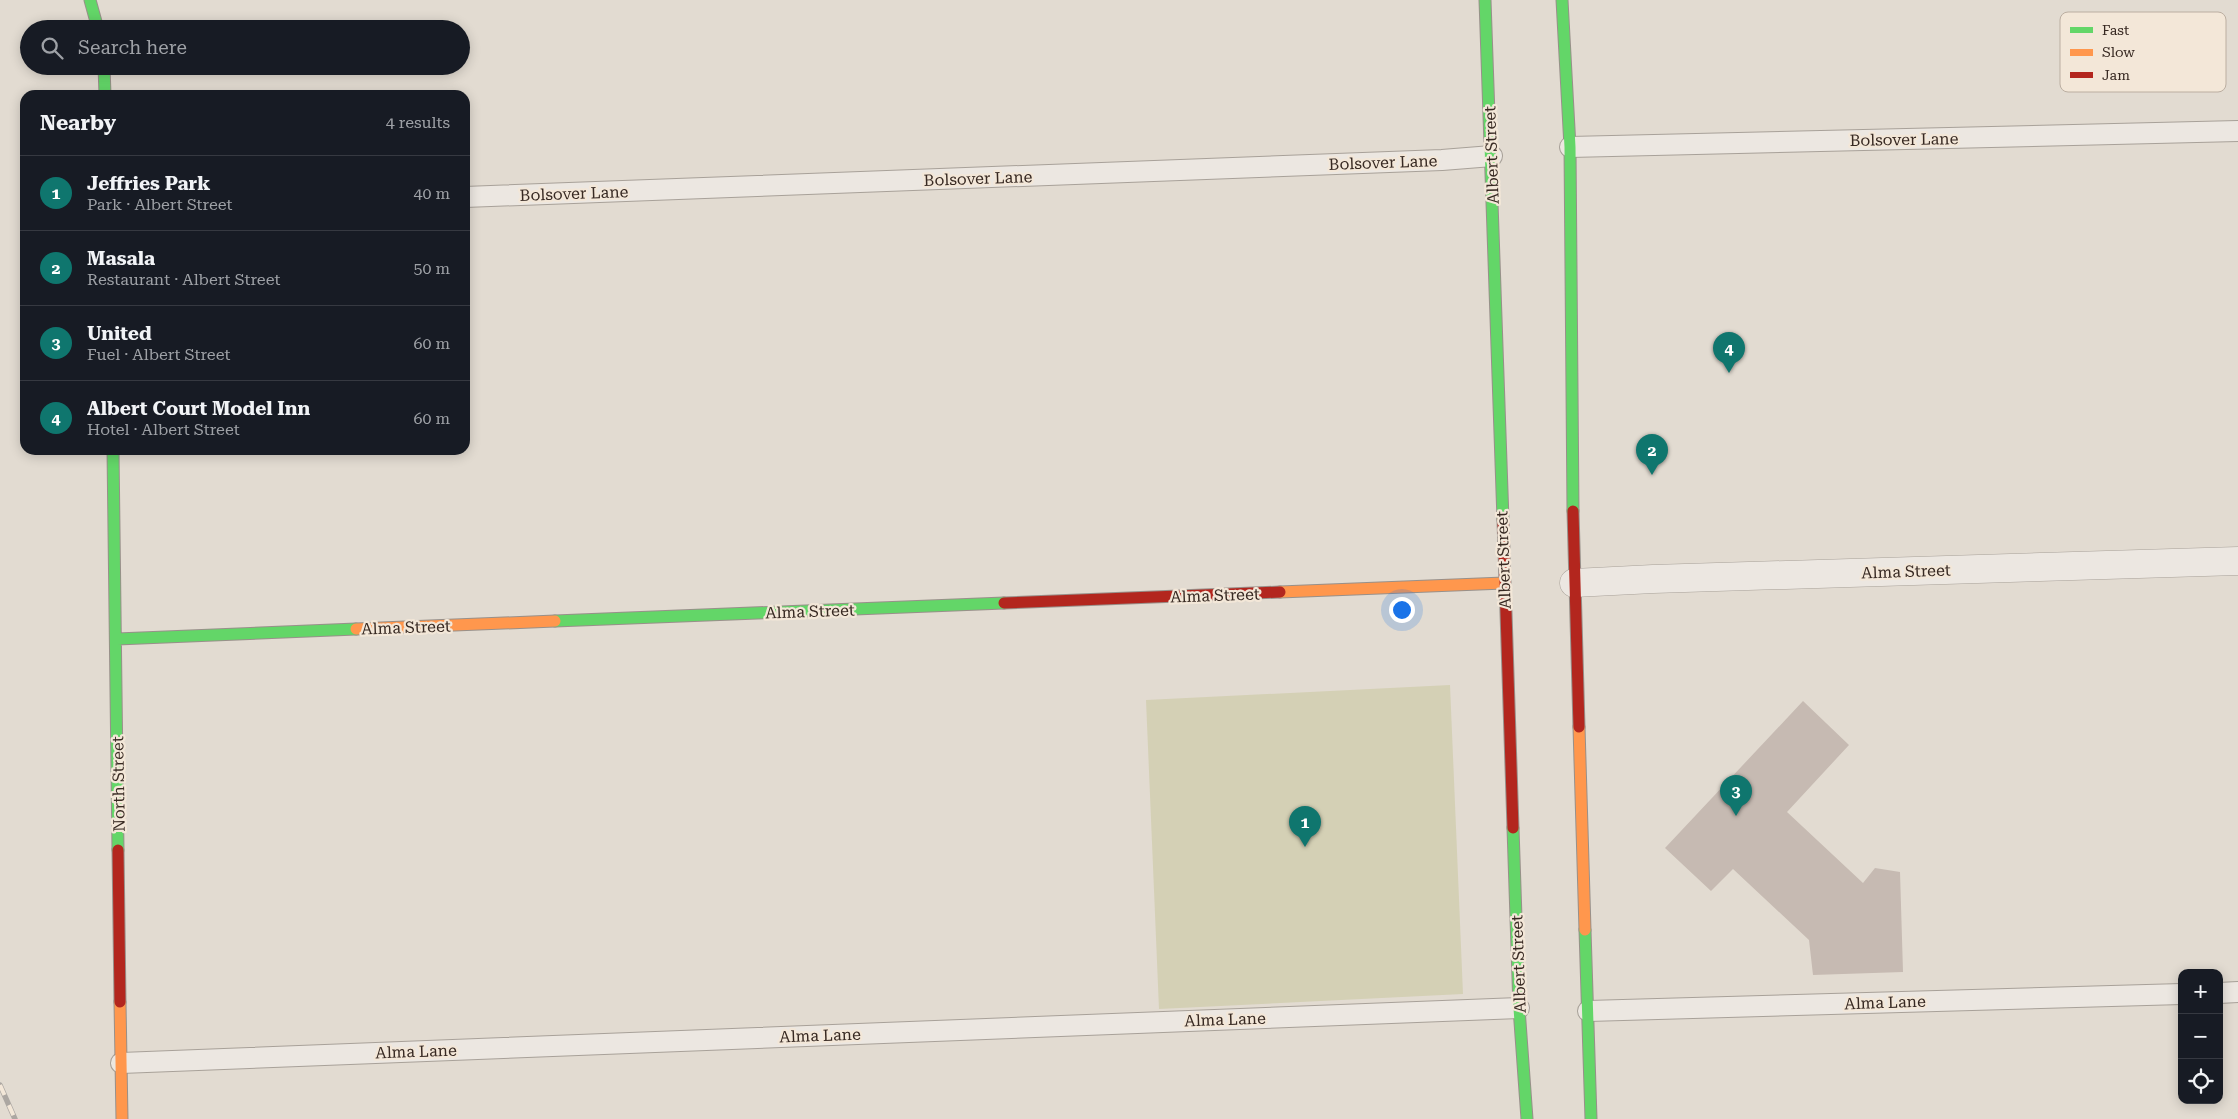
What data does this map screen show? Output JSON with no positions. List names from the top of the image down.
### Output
{
  "streets": {
    "main road": ["Albert Street", "Alma Street", "North Street"],
    "lane": ["Bolsover Lane", "Alma Lane"]
  },
  "crossings": [
    ["Bolsover Lane", "Albert Street"],
    ["Albert Street", "Alma Street"],
    ["Albert Street", "Alma Lane"],
    ["Alma Street", "North Street"],
    ["North Street", "Alma Lane"]
  ],
  "legend": ["Fast", "Slow", "Jam"],
  "page": {
    "search": "Search here",
    "heading": ["Nearby", "4 results"],
    "list": [
      {
        "mark": "1",
        "name": "Jeffries Park",
        "note": "Park · Albert Street",
        "value": "40 m"
      },
      {
        "mark": "2",
        "name": "Masala",
        "note": "Restaurant · Albert Street",
        "value": "50 m"
      },
      {
        "mark": "3",
        "name": "United",
        "note": "Fuel · Albert Street",
        "value": "60 m"
      },
      {
        "mark": "4",
        "name": "Albert Court Model Inn",
        "note": "Hotel · Albert Street",
        "value": "60 m"
      }
    ],
    "pins": [
      "4",
      "2",
      "3",
      "1"
    ],
    "map_buttons": ["+", "−"]
  }
}
